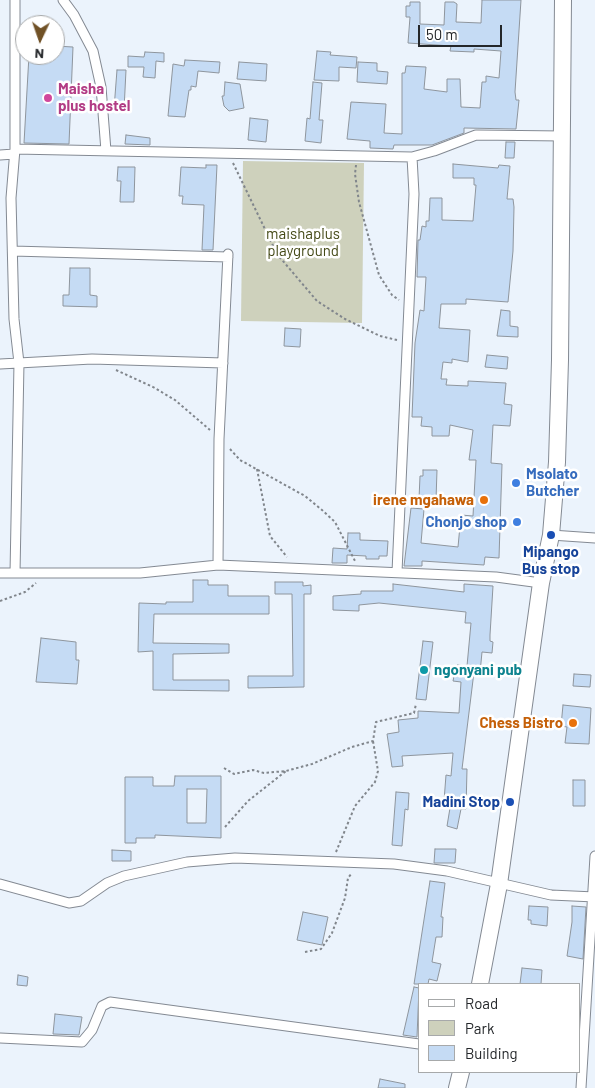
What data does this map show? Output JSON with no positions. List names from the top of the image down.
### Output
{
  "parks": ["maishaplus playground"],
  "places": [
    "Maisha plus hostel",
    "Msolato Butcher",
    "irene mgahawa",
    "Chonjo shop",
    "Mipango Bus stop",
    "ngonyani pub",
    "Chess Bistro",
    "Madini Stop"
  ],
  "legend": ["Road", "Park", "Building"],
  "scale_bar": "50 m",
  "north": "bottom"
}
